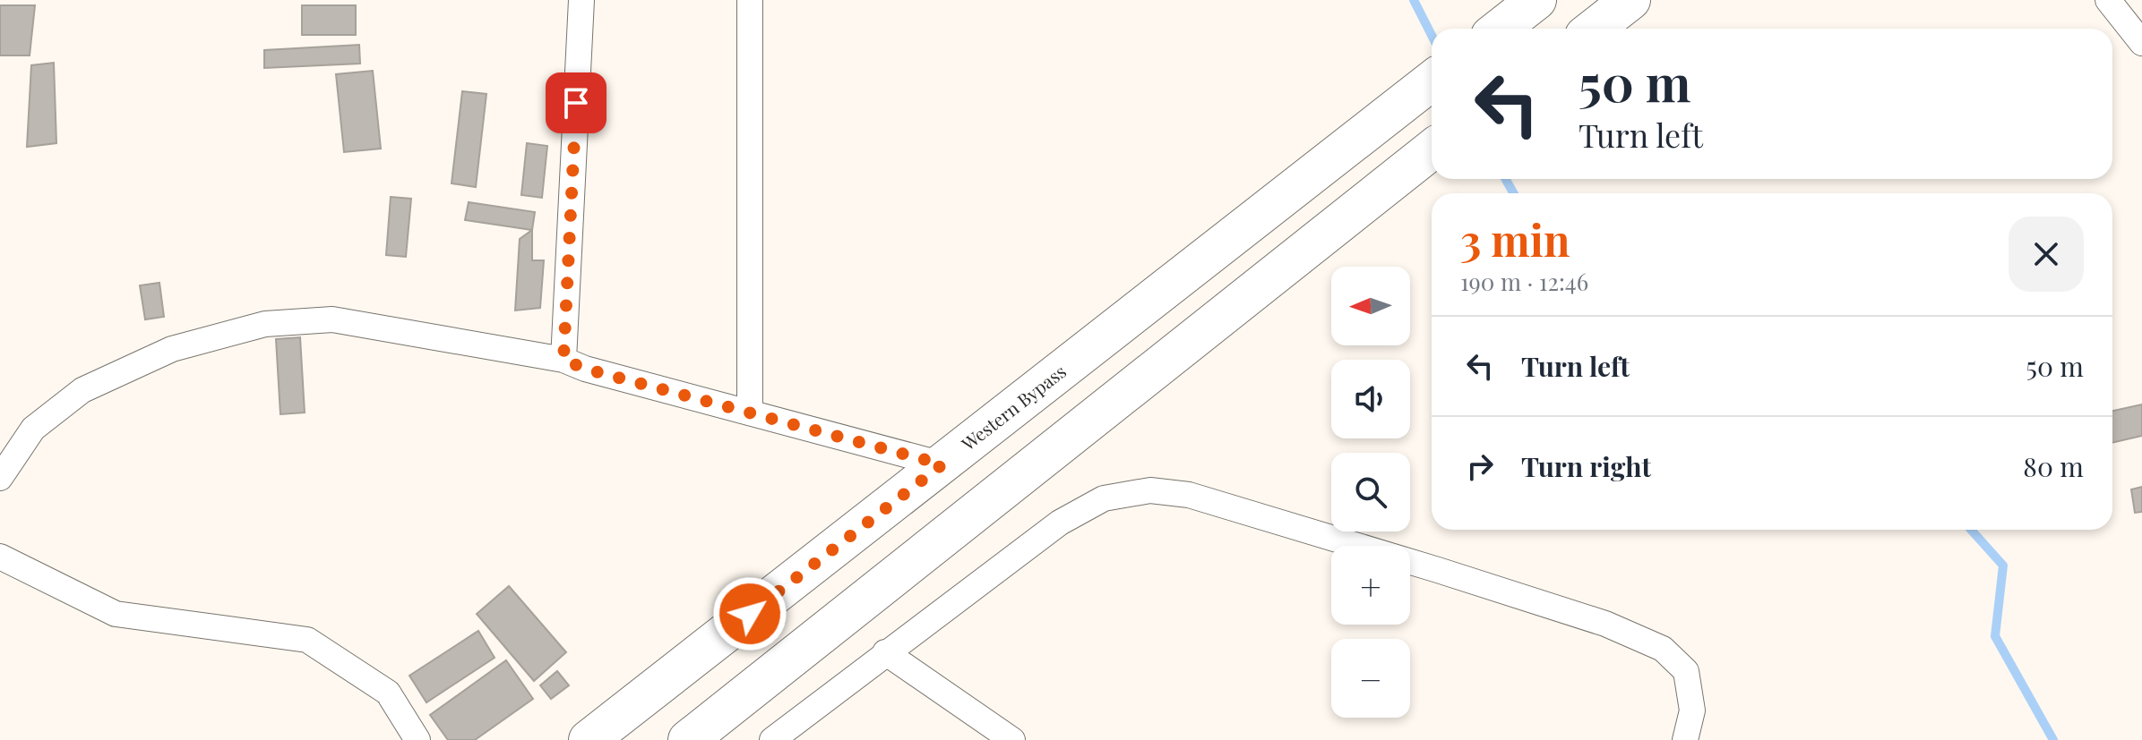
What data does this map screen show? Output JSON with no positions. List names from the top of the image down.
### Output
{
  "streets": {
    "main road": ["Western Bypass"]
  },
  "north": "left",
  "page": {
    "turn": ["50 m", "Turn left"],
    "heading": ["3 min", "190 m · 12:46"],
    "map_buttons": ["+", "−"],
    "list": [
      {
        "name": "Turn left",
        "value": "50 m"
      },
      {
        "name": "Turn right",
        "value": "80 m"
      }
    ]
  }
}
